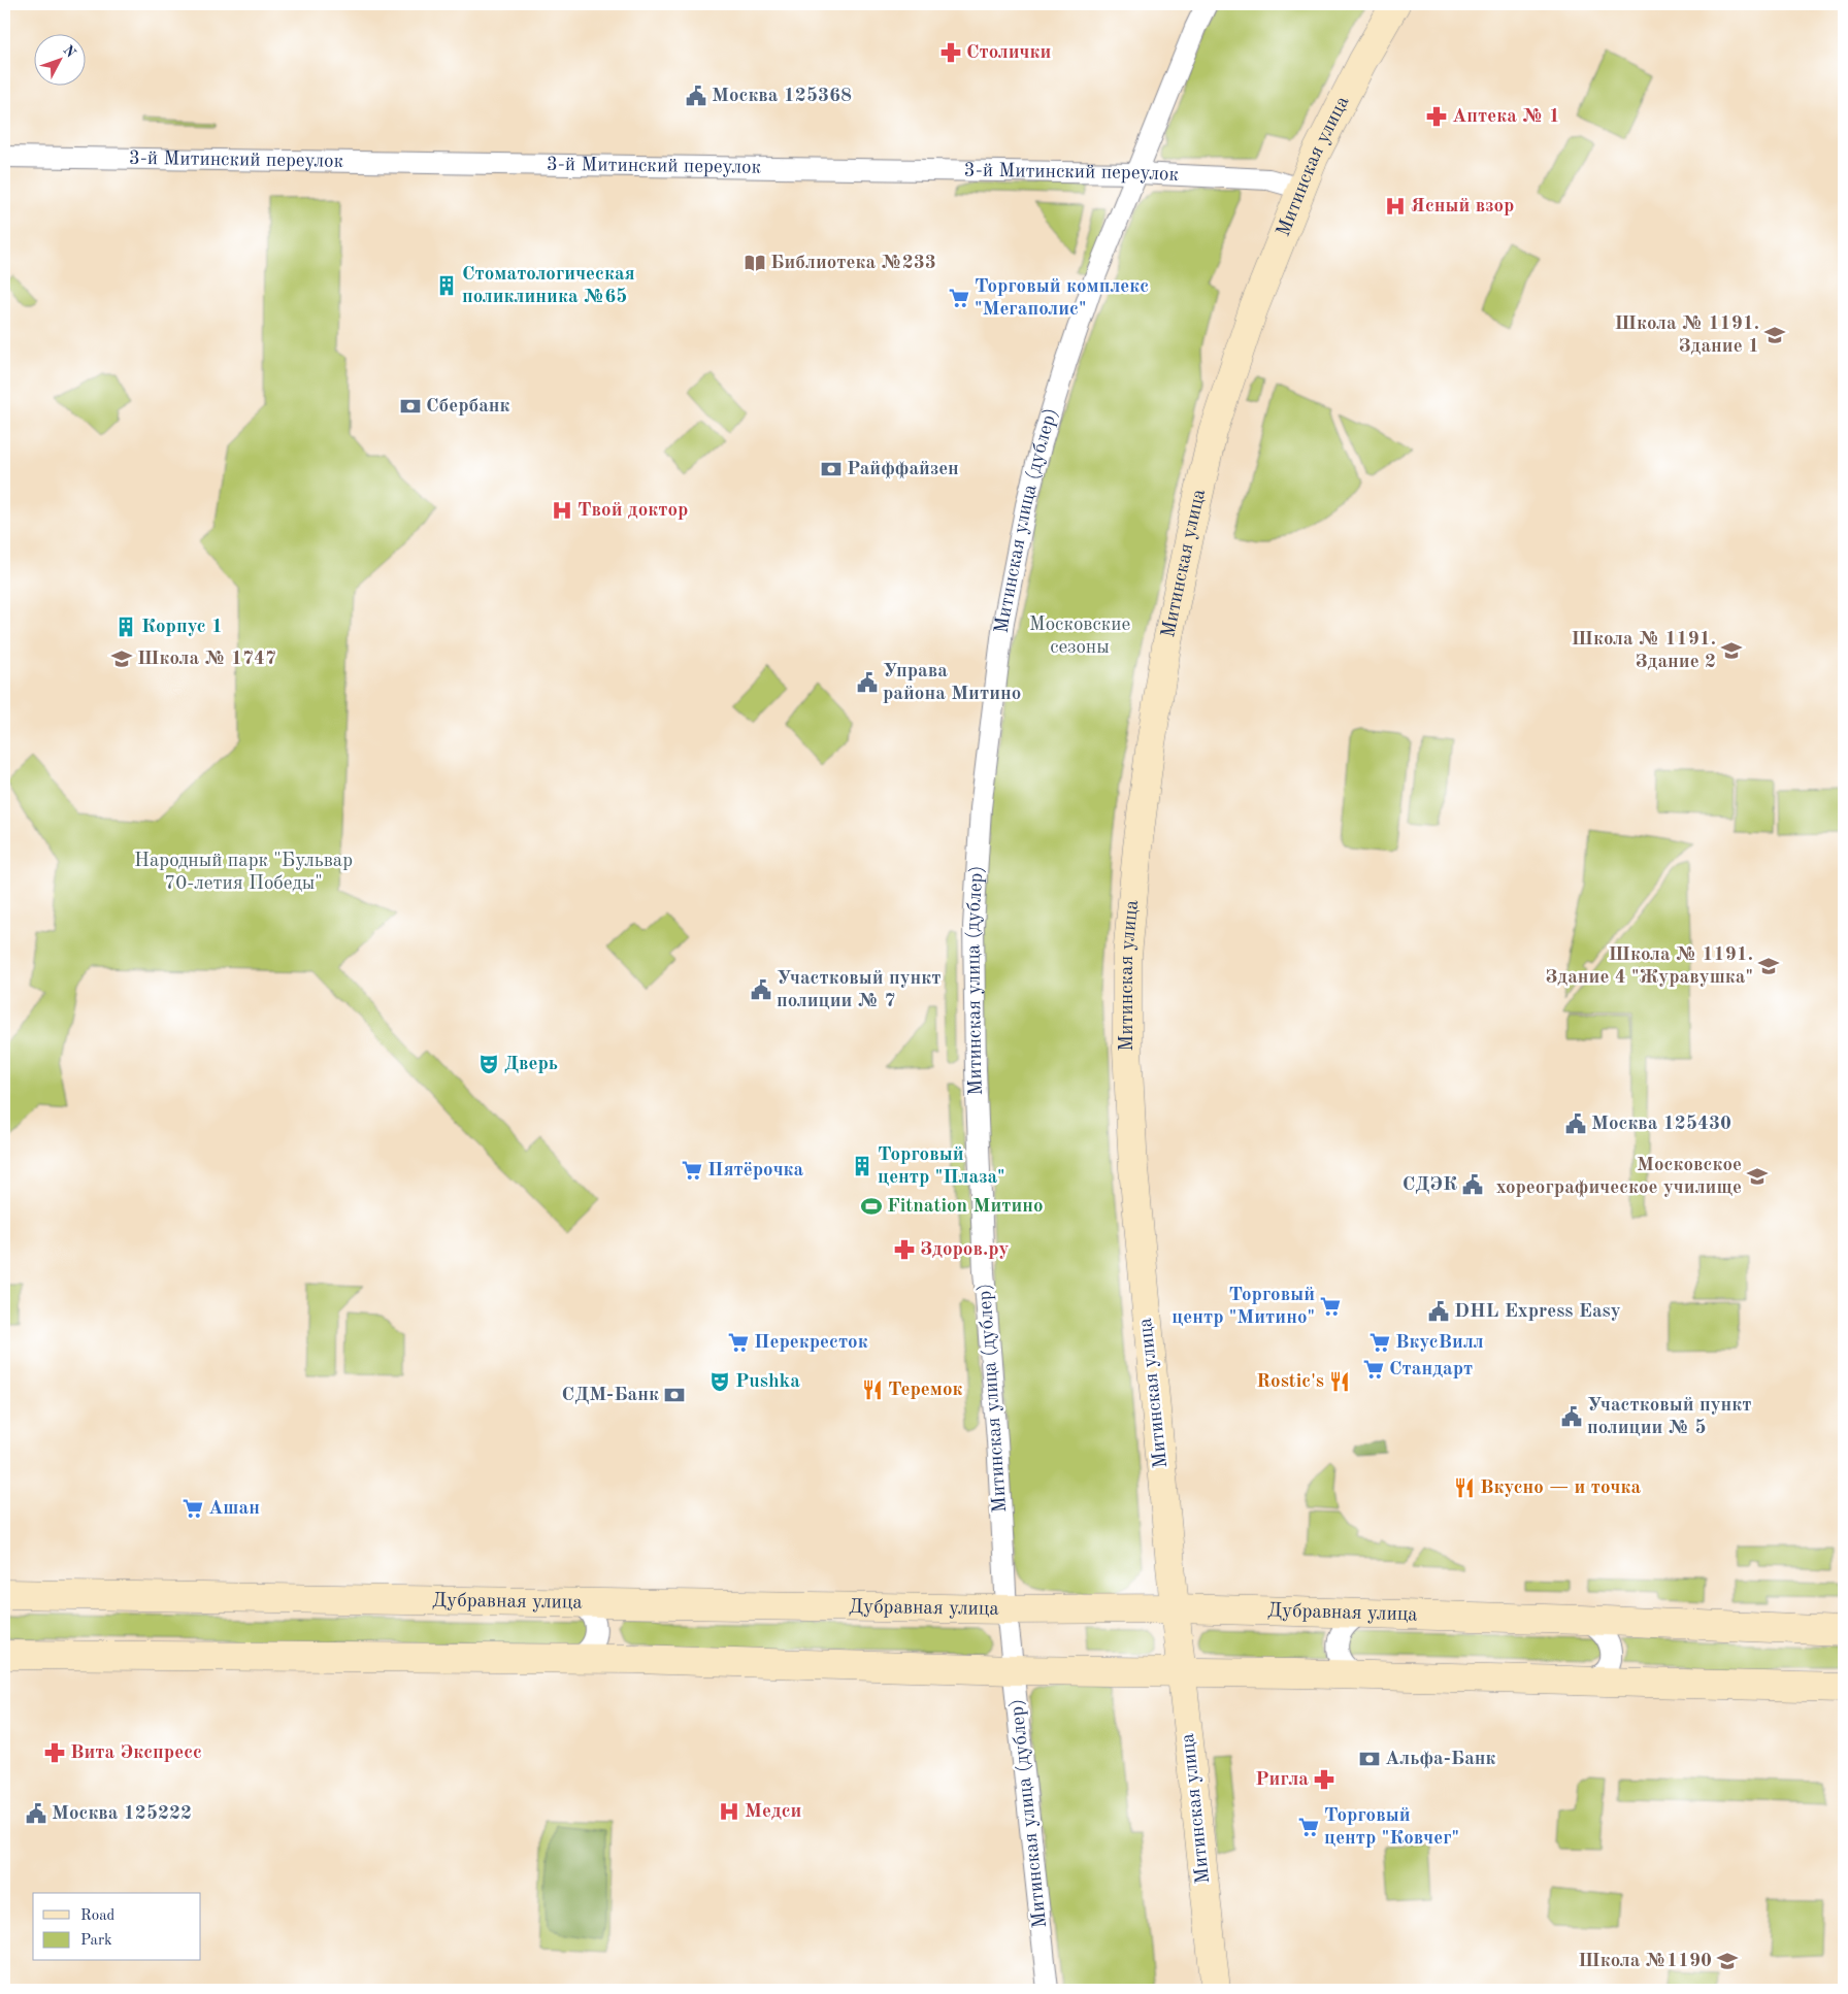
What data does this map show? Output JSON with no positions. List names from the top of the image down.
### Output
{
  "streets": {
    "main road": ["Митинская улица", "Дубравная улица"],
    "street": ["3-й Митинский переулок", "Митинская улица (дублер)"]
  },
  "crossings": [
    ["3-й Митинский переулок", "Митинская улица"],
    ["3-й Митинский переулок", "Митинская улица (дублер)"],
    ["Митинская улица", "Дубравная улица"],
    ["Митинская улица (дублер)", "Дубравная улица"]
  ],
  "parks": ["Московские сезоны", "Народный парк \"Бульвар 70-летия Победы\""],
  "places": {
    "pharmacy": [
      "Столички",
      "Аптека № 1",
      "Здоров.ру",
      "Вита Экспресс",
      "Ригла"
    ],
    "public building": [
      "Москва 125368",
      "Управа района Митино",
      "Участковый пункт полиции № 7",
      "Москва 125430",
      "СДЭК",
      "DHL Express Easy",
      "Участковый пункт полиции № 5",
      "Москва 125222"
    ],
    "hospital": ["Ясный взор", "Твой доктор", "Медси"],
    "library": ["Библиотека №233"],
    "building": ["Стоматологическая поликлиника №65", "Корпус 1", "Торговый центр \"Плаза\""],
    "supermarket": [
      "Торговый комплекс \"Мегаполис\"",
      "Пятёрочка",
      "Торговый центр \"Митино\"",
      "Перекресток",
      "ВкусВилл",
      "Стандарт",
      "Ашан",
      "Торговый центр \"Ковчег\""
    ],
    "school or university": [
      "Школа № 1191. Здание 1",
      "Школа № 1191. Здание 2",
      "Школа № 1747",
      "Школа № 1191. Здание 4 \"Журавушка\"",
      "Московское хореографическое училище",
      "Школа №1190"
    ],
    "bank": [
      "Сбербанк",
      "Райффайзен",
      "СДМ-Банк",
      "Альфа-Банк"
    ],
    "theatre": ["Дверь", "Pushka"],
    "sports": ["Fitnation Митино"],
    "restaurant": ["Rostic's", "Теремок", "Вкусно — и точка"]
  },
  "legend": ["Road", "Park"],
  "north": "top right"
}
